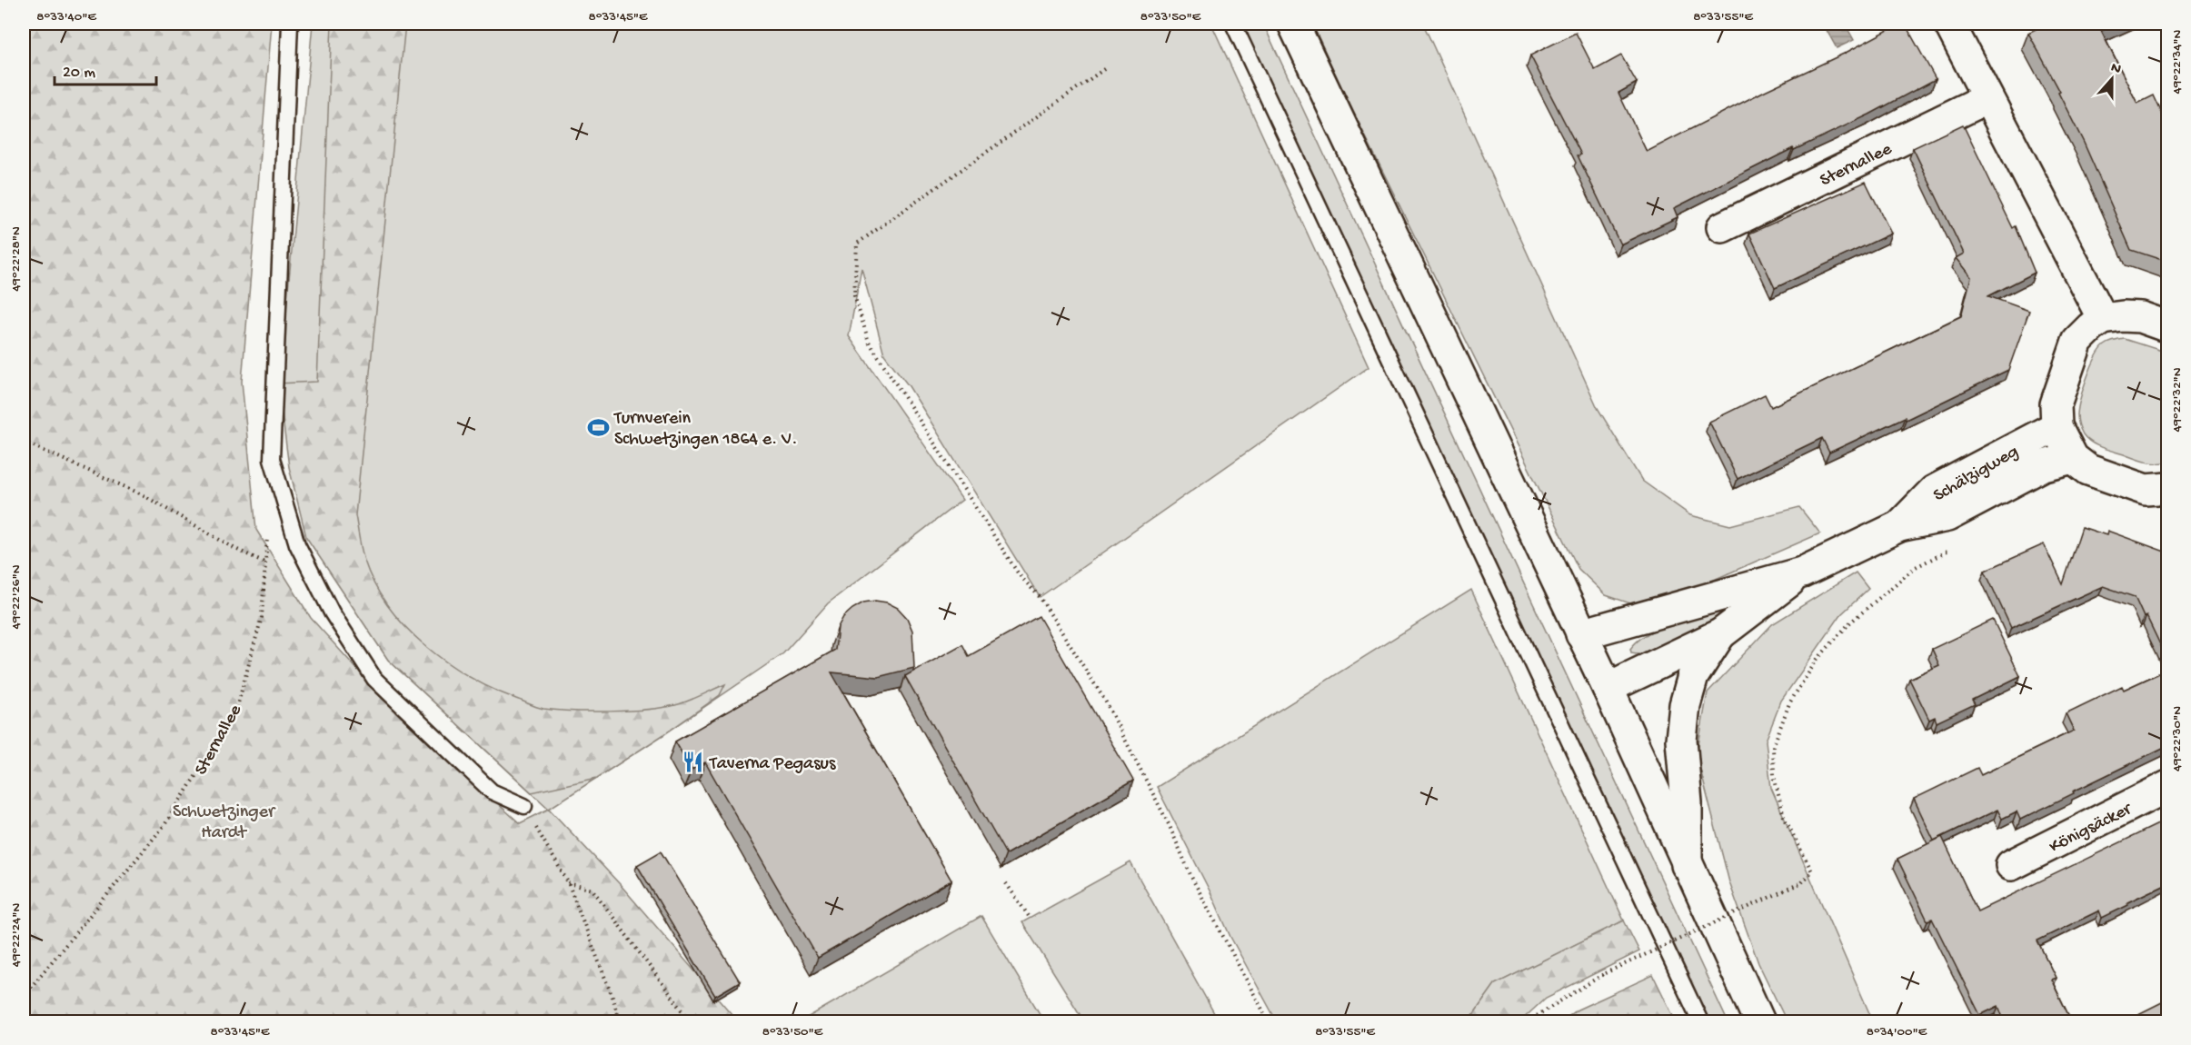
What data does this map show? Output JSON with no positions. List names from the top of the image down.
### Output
{
  "streets": {
    "street": ["Sternallee", "Schälzigweg", "Königsäcker"]
  },
  "parks": ["Schwetzinger Hardt"],
  "places": {
    "sports": ["Turnverein Schwetzingen 1864 e. V."],
    "restaurant": ["Taverna Pegasus"]
  },
  "scale_bar": "20 m",
  "north": "top",
  "coordinates": [
    "8°33'40\"E",
    "8°33'45\"E",
    "8°33'50\"E",
    "8°33'55\"E",
    "49°22'34\"N",
    "49°22'28\"N",
    "49°22'32\"N",
    "49°22'26\"N",
    "49°22'30\"N",
    "49°22'24\"N",
    "8°34'00\"E"
  ]
}
